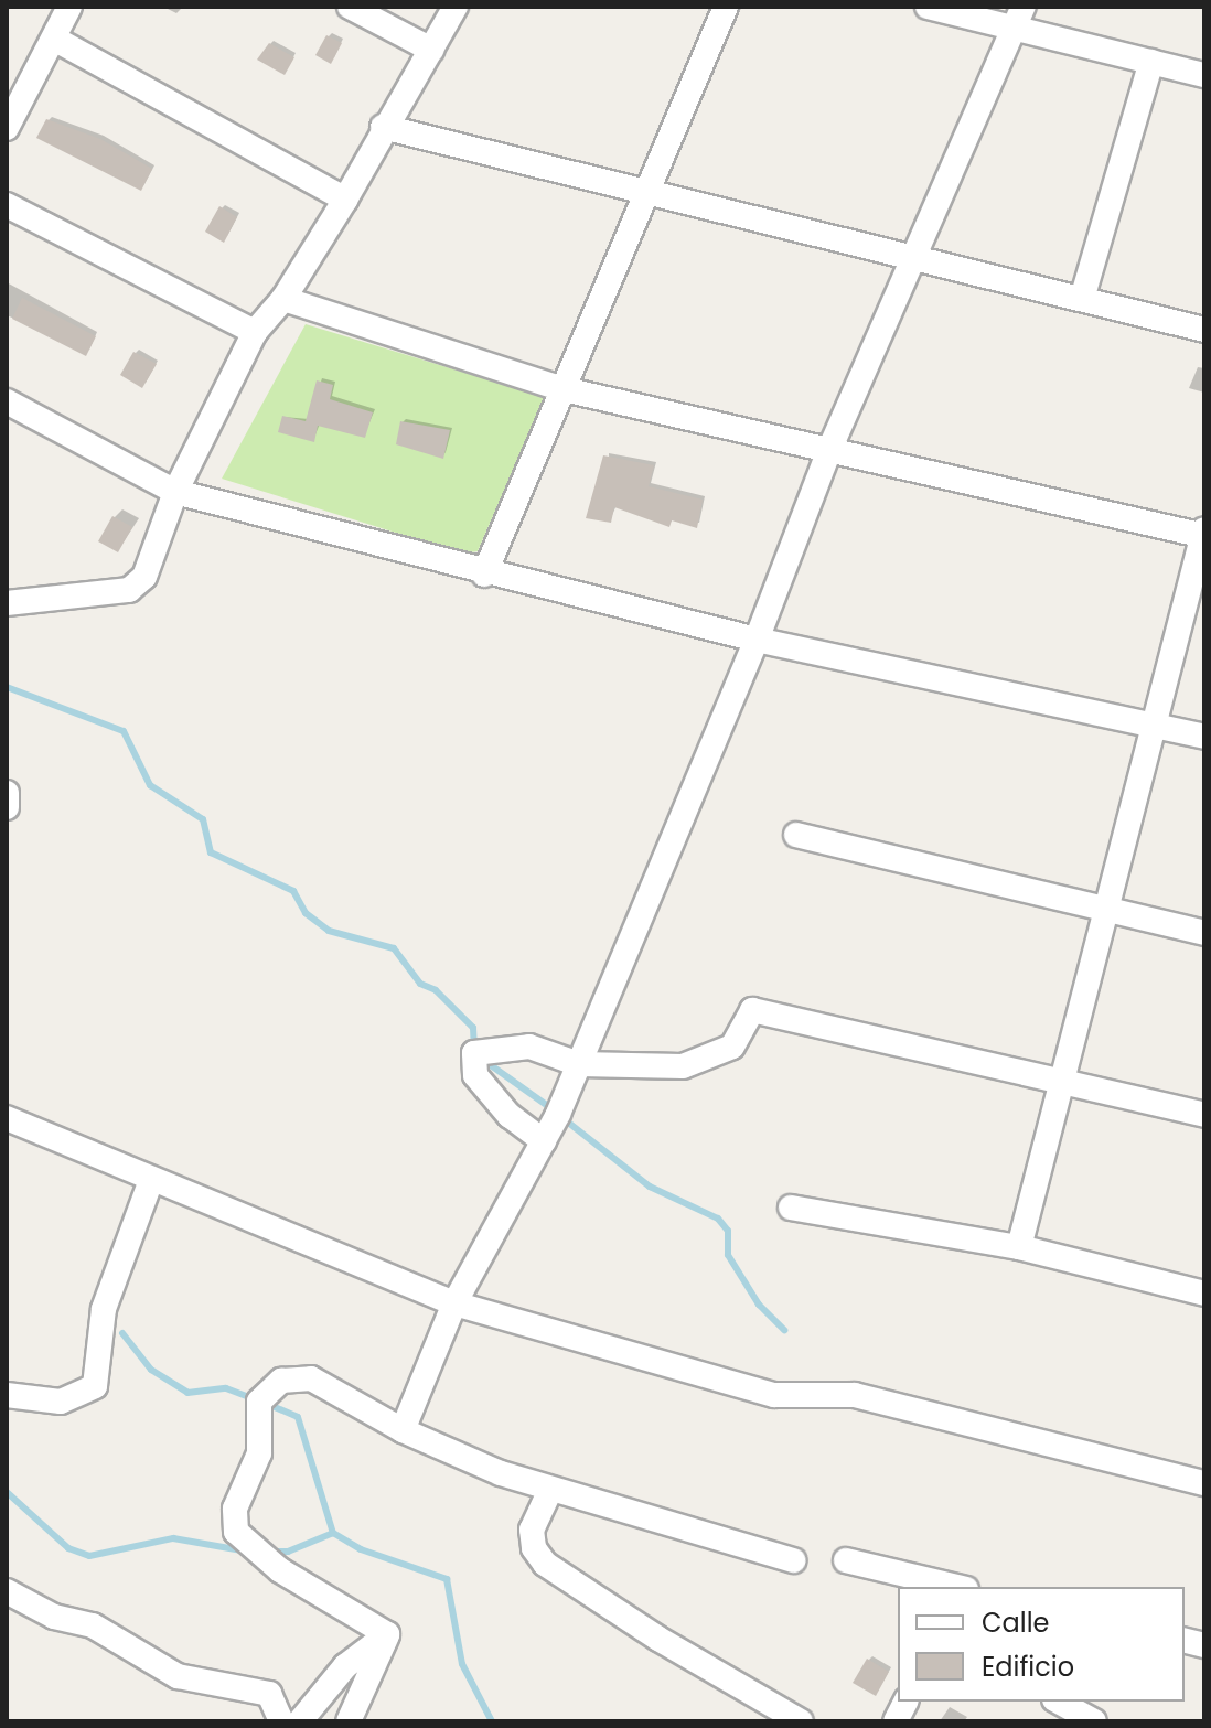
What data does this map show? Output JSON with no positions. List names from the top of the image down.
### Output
{
  "legend": ["Calle", "Edificio"]
}
